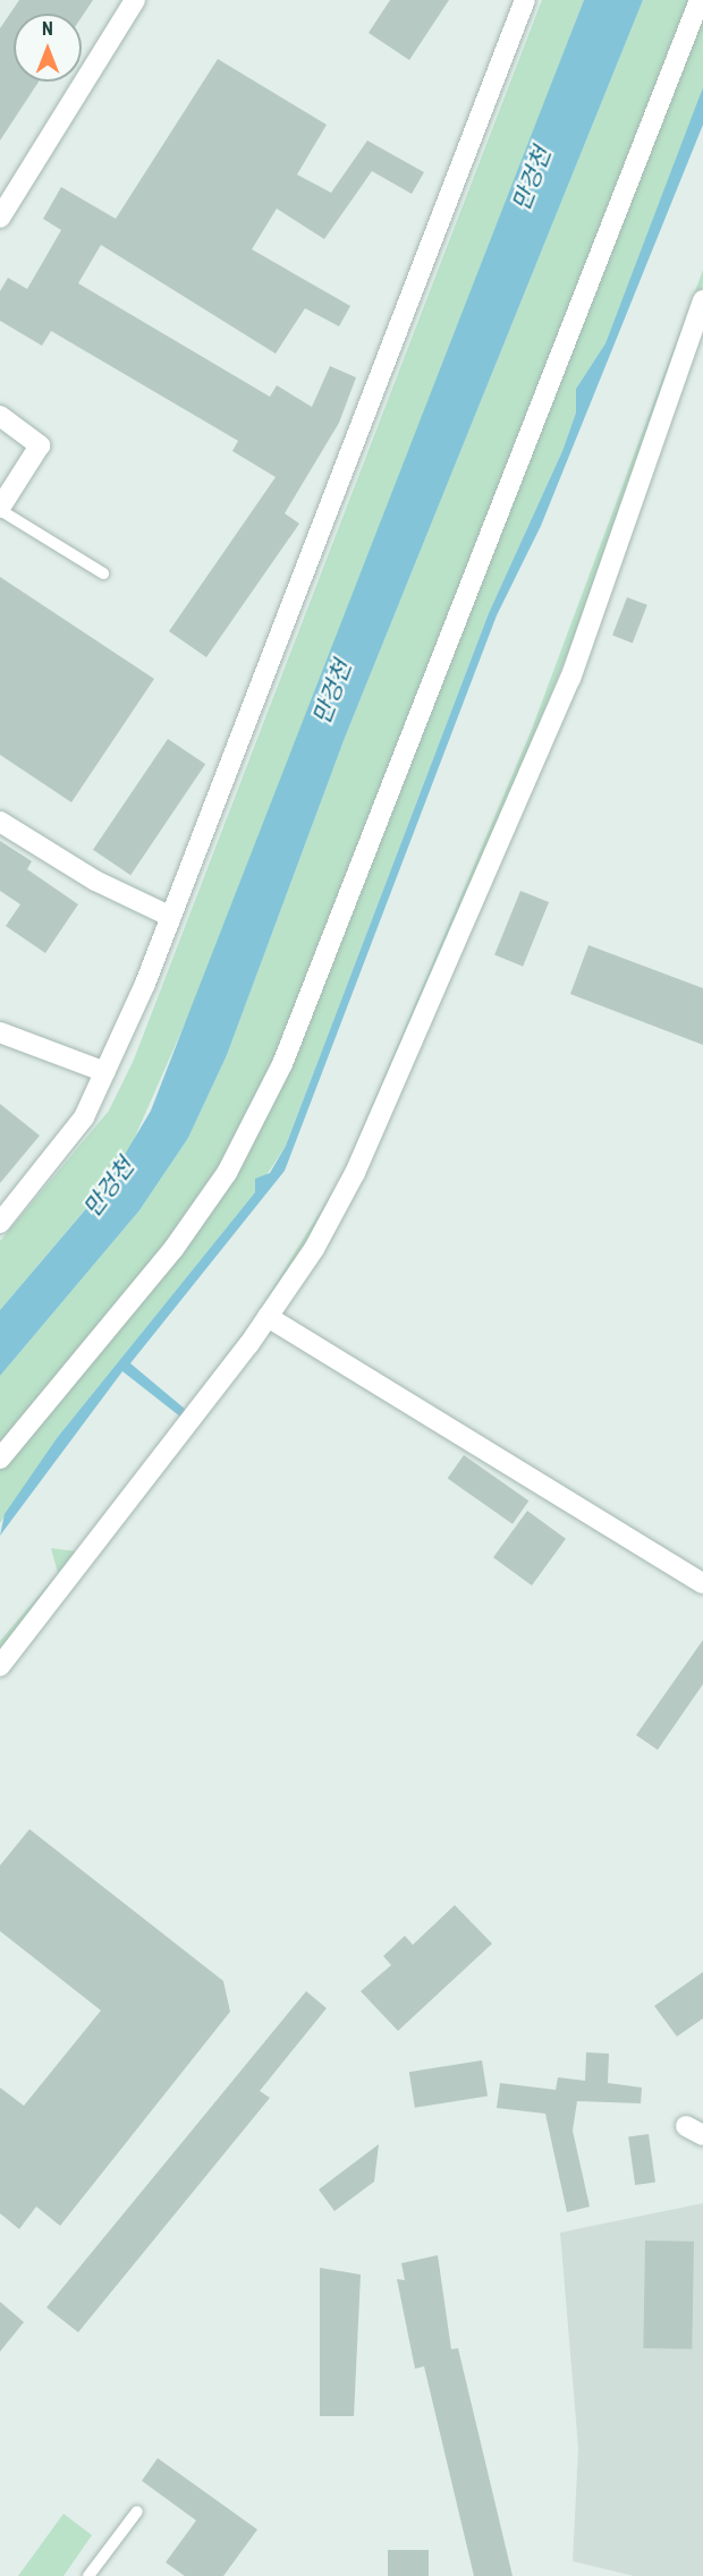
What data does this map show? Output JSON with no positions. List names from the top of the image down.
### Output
{
  "water": ["만겅천"],
  "north": "top"
}
